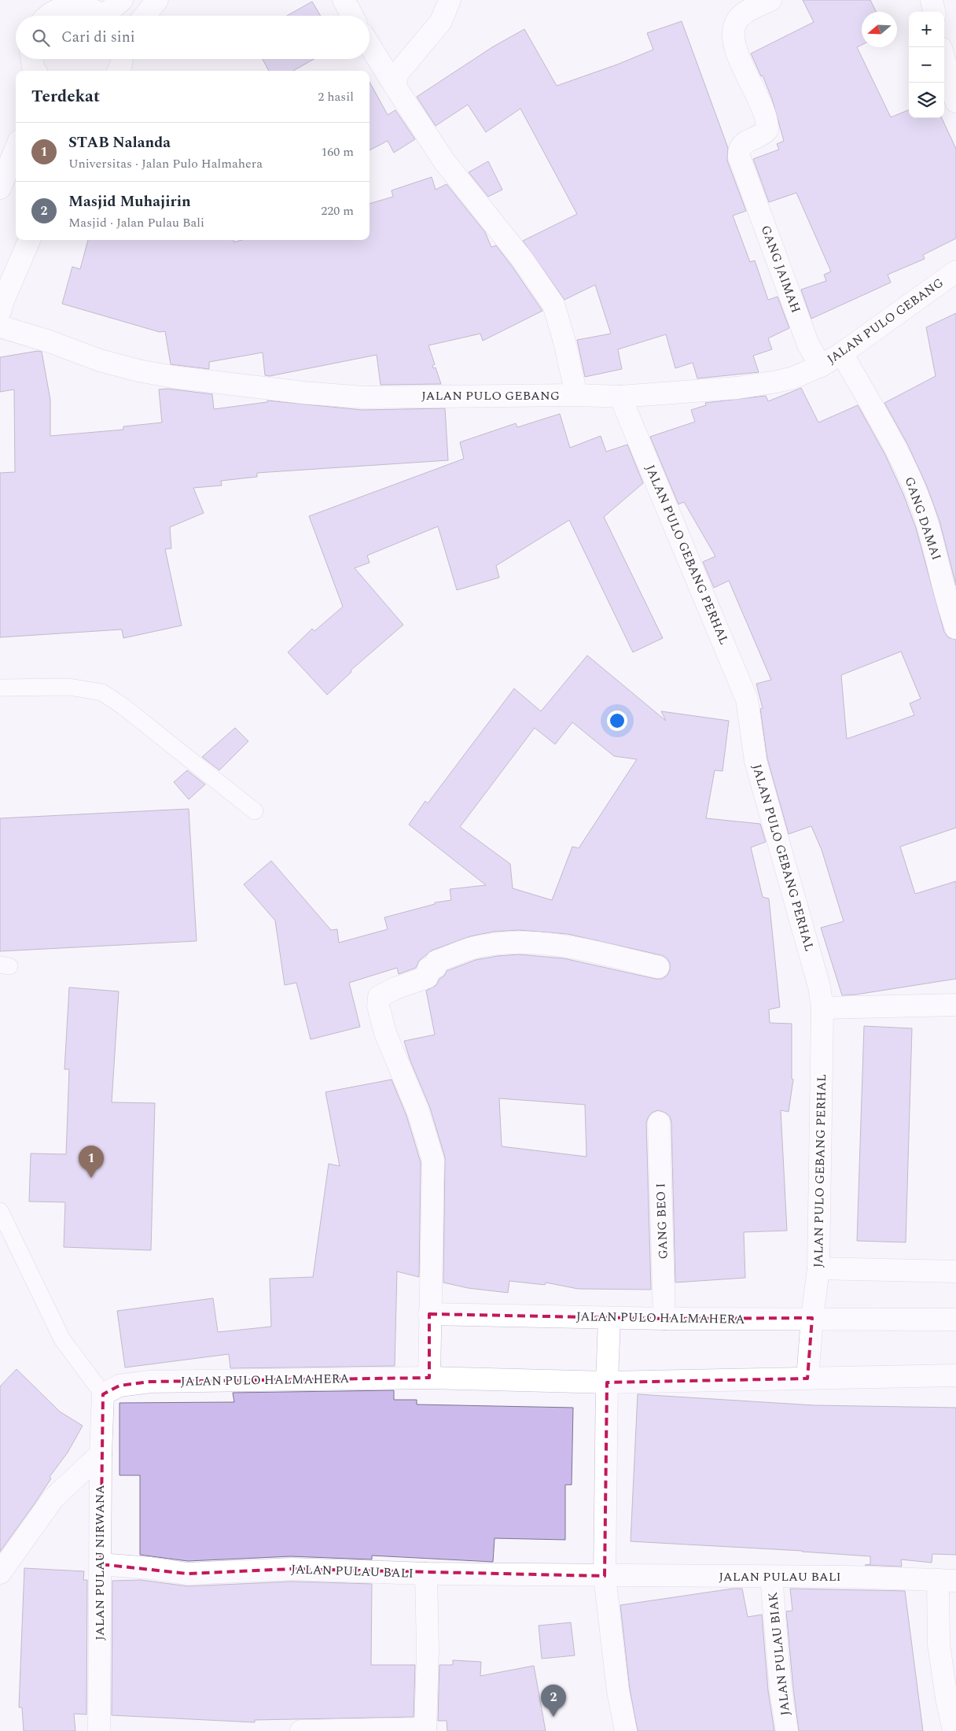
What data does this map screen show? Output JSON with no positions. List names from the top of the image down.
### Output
{
  "streets": {
    "street": [
      "GANG JAIMAH",
      "JALAN PULO GEBANG",
      "GANG DAMAI",
      "JALAN PULO GEBANG PERHAL",
      "GANG BEO I",
      "JALAN PULO HALMAHERA",
      "JALAN PULAU NIRWANA",
      "JALAN PULAU BALI",
      "JALAN PULAU BIAK"
    ]
  },
  "crossings": [
    ["GANG JAIMAH", "JALAN PULO GEBANG"],
    ["JALAN PULO GEBANG", "GANG DAMAI"],
    ["JALAN PULO GEBANG", "JALAN PULO GEBANG PERHAL"],
    ["JALAN PULO GEBANG PERHAL", "JALAN PULO HALMAHERA"],
    ["GANG BEO I", "JALAN PULO HALMAHERA"],
    ["JALAN PULO HALMAHERA", "JALAN PULAU NIRWANA"],
    ["JALAN PULAU NIRWANA", "JALAN PULAU BALI"],
    ["JALAN PULAU BALI", "JALAN PULAU BIAK"]
  ],
  "north": "left",
  "page": {
    "map_buttons": ["+", "−"],
    "search": "Cari di sini",
    "heading": ["Terdekat", "2 hasil"],
    "list": [
      {
        "mark": "1",
        "name": "STAB Nalanda",
        "note": "Universitas · Jalan Pulo Halmahera",
        "value": "160 m"
      },
      {
        "mark": "2",
        "name": "Masjid Muhajirin",
        "note": "Masjid · Jalan Pulau Bali",
        "value": "220 m"
      }
    ],
    "pins": ["1", "2"]
  }
}
